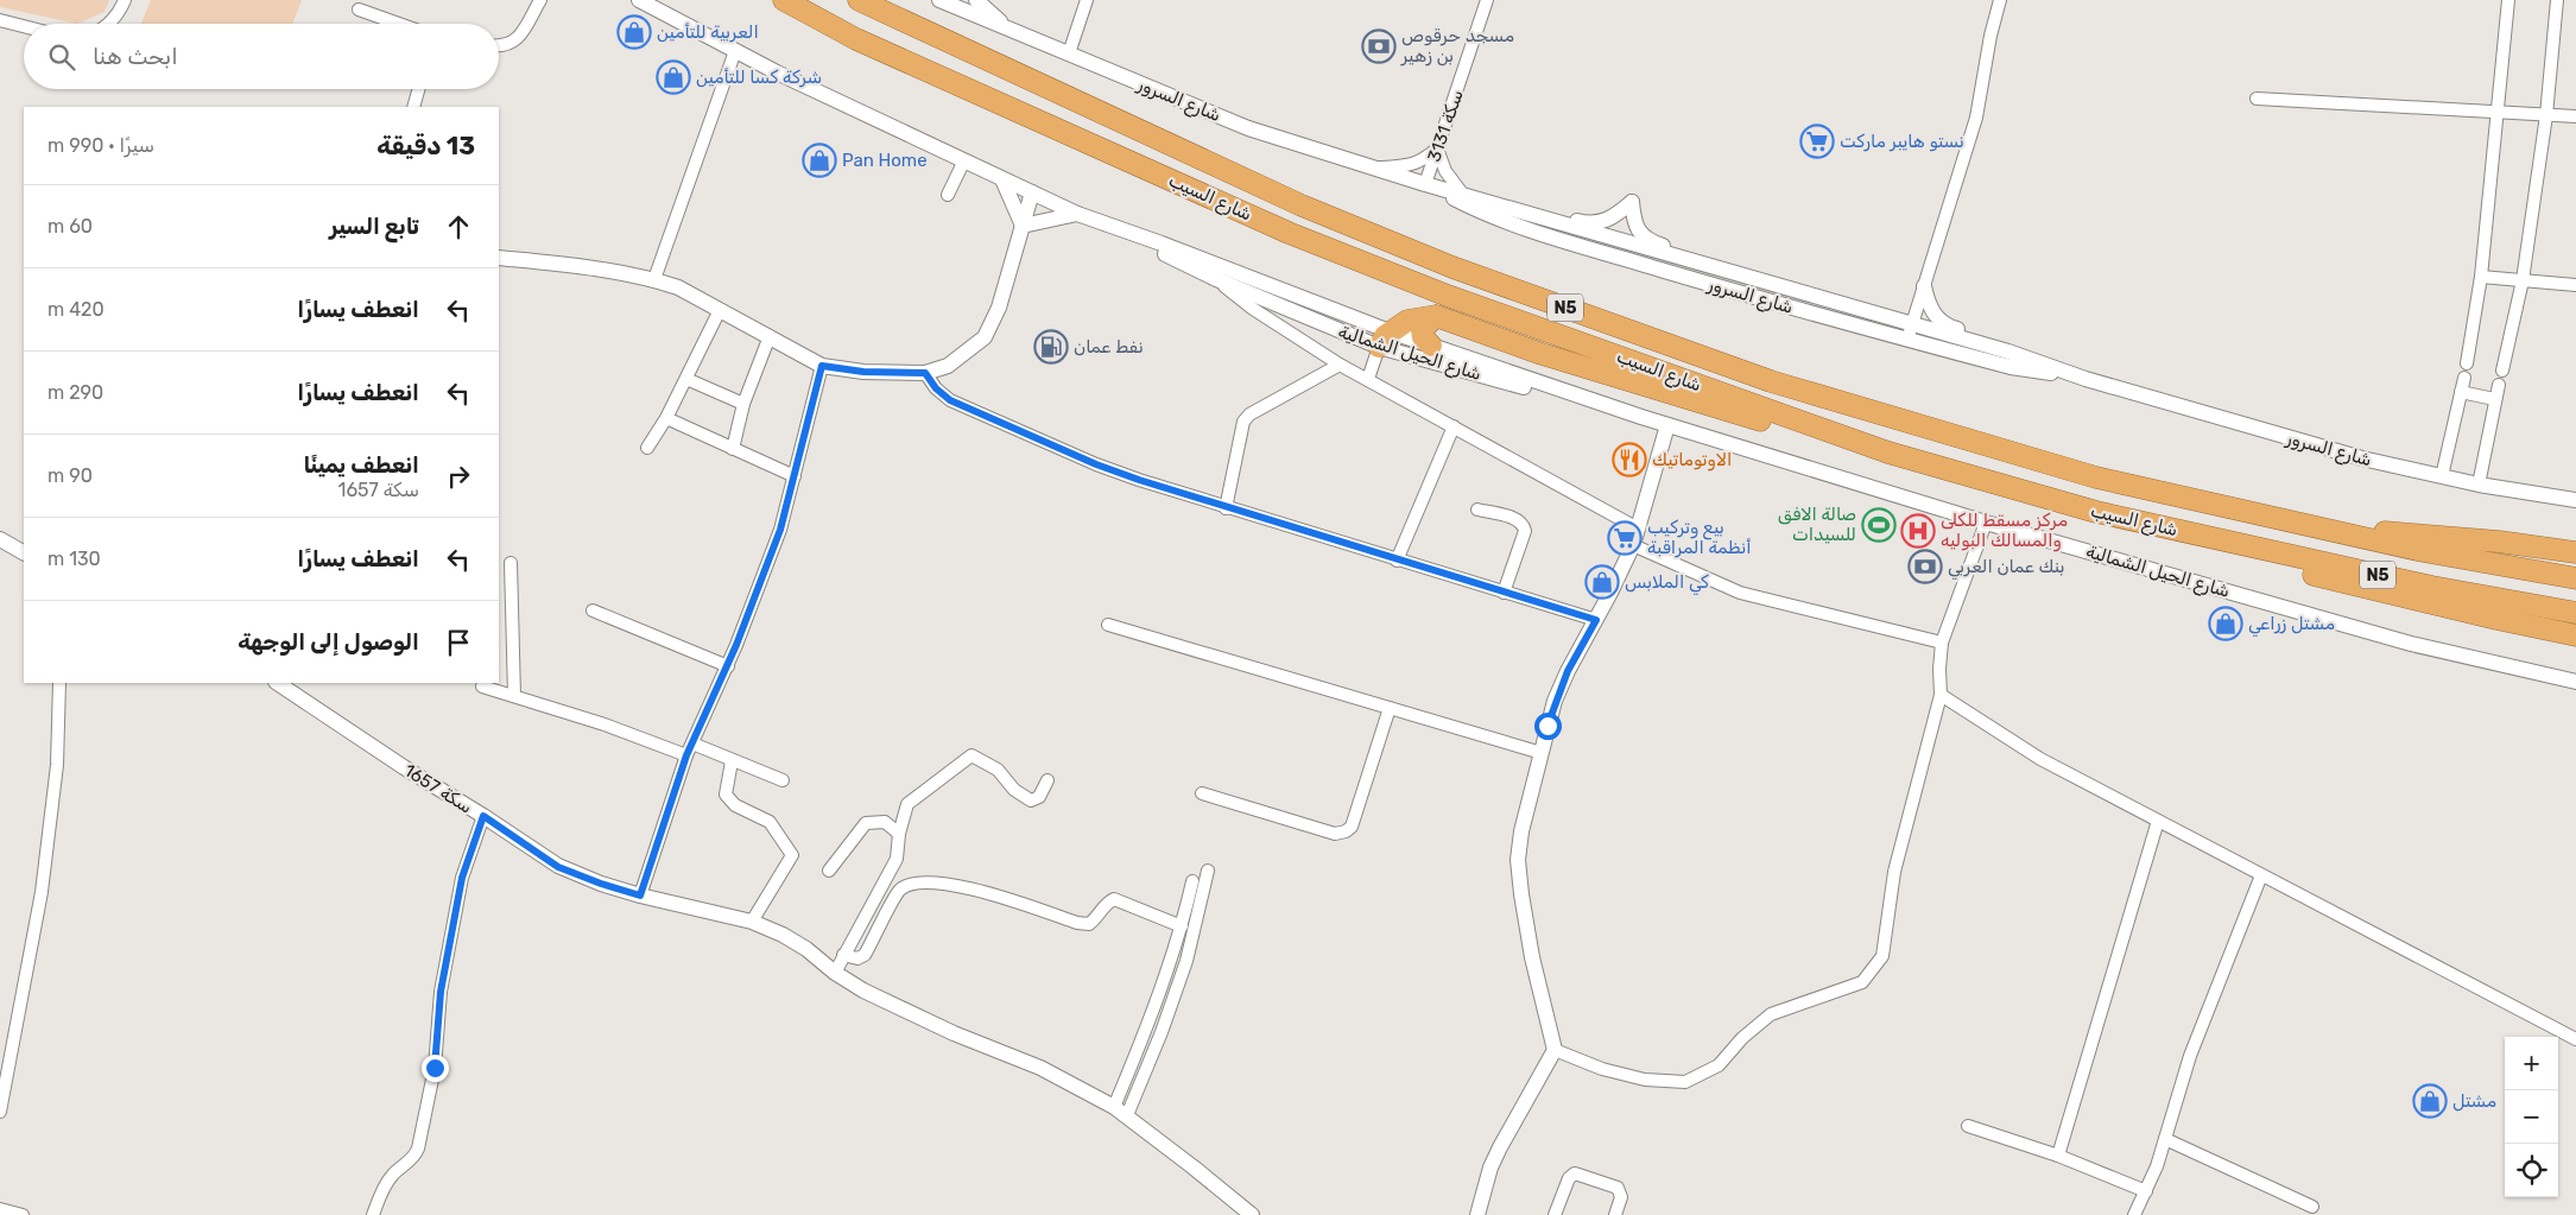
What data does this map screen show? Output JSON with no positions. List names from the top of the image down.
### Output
{
  "streets": {
    "highway": ["شارع السيب", "N5"],
    "street": [
      "شارع السرور",
      "سكة 3131",
      "شارع الحيل الشمالية",
      "سكة 1657"
    ]
  },
  "crossings": [
    ["شارع السرور", "سكة 3131"]
  ],
  "places": {
    "shop": [
      "العربية للتأمين",
      "شركة كسا للتأمين",
      "Pan Home",
      "كي الملابس",
      "مشتل زراعي",
      "مشتل"
    ],
    "bank": ["مسجد حرقوص بن زهير", "بنك عمان العربي"],
    "supermarket": ["نستو هايبر ماركت", "بيع وتركيب أنظمة المراقبة"],
    "fuel station": ["نفط عمان"],
    "restaurant": ["الاوتوماتيك"],
    "sports": ["صالة الافق للسيدات"],
    "hospital": ["مركز مسقط للكلى والمسالك البوليه"]
  },
  "page": {
    "search": "ابحث هنا",
    "heading": ["13 دقيقة", "سيرًا · 990 m"],
    "list": [
      ["تابع السير", "60 m"],
      ["انعطف يسارًا", "420 m"],
      ["انعطف يسارًا", "290 m"],
      ["انعطف يمينًا", "سكة 1657", "90 m"],
      ["انعطف يسارًا", "130 m"],
      "الوصول إلى الوجهة"
    ],
    "map_buttons": ["+", "−"]
  }
}
